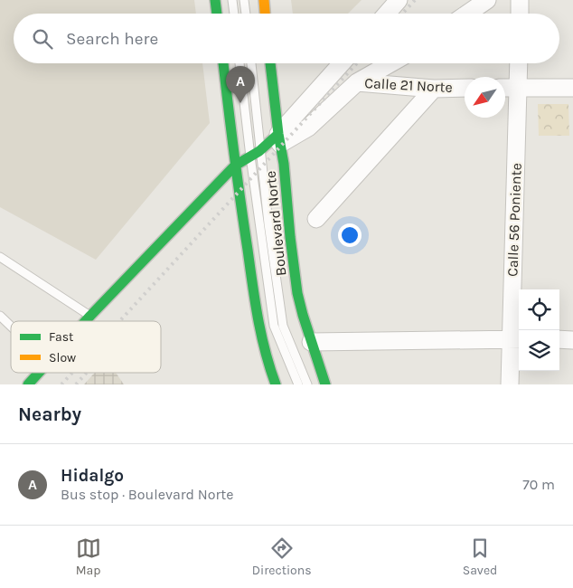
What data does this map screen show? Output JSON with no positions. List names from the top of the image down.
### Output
{
  "streets": {
    "main road": ["Calle 21 Norte", "Boulevard Norte"],
    "street": ["Calle 56 Poniente"]
  },
  "crossings": [
    ["Calle 21 Norte", "Boulevard Norte"]
  ],
  "legend": ["Fast", "Slow"],
  "north": "bottom left",
  "page": {
    "search": "Search here",
    "pins": "A",
    "heading": "Nearby",
    "list": [
      {
        "mark": "A",
        "name": "Hidalgo",
        "note": "Bus stop · Boulevard Norte",
        "value": "70 m"
      }
    ],
    "nav": ["Map", "Directions", "Saved"]
  }
}
